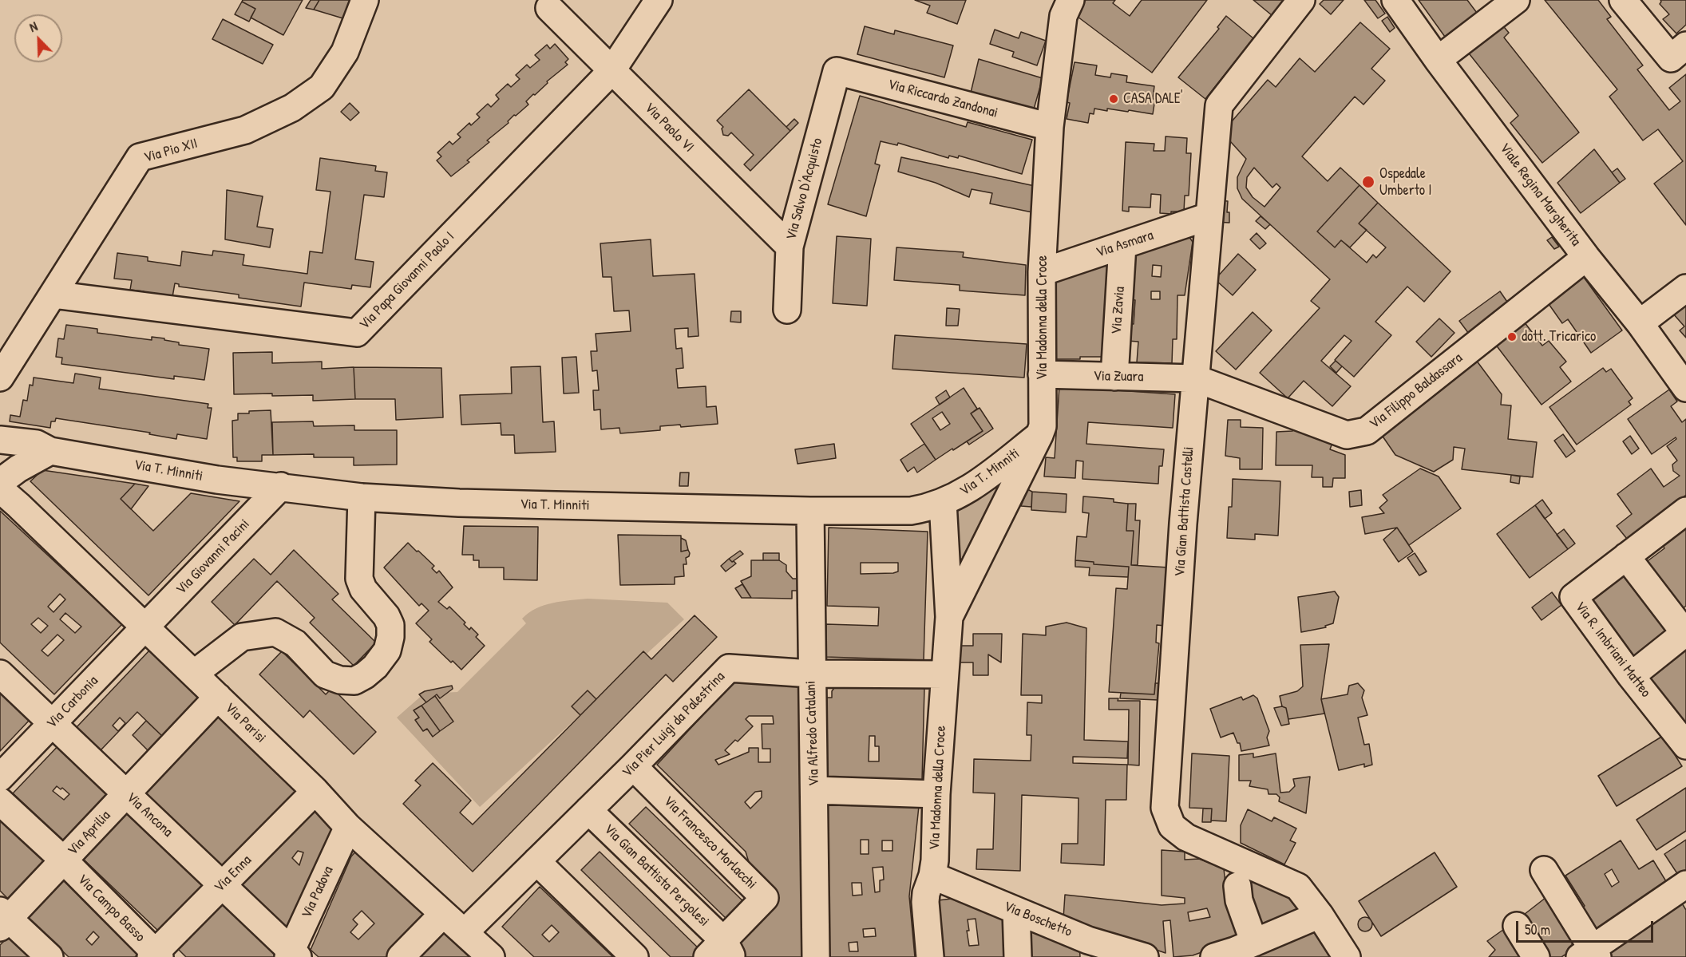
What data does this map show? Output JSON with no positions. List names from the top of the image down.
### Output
{
  "streets": {
    "street": [
      "Via Riccardo Zandonai",
      "Via Paolo VI",
      "Via Pio XII",
      "Via Salvo D'Acquisto",
      "Viale Regina Margherita",
      "Via Asmara",
      "Via Papa Giovanni Paolo I",
      "Via Zavia",
      "Via Madonna della Croce",
      "Via Zuara",
      "Via Filippo Baldassara",
      "Via T. Minniti",
      "Via Gian Battista Castelli",
      "Via Giovanni Pacini",
      "Via R. Imbriani Matteo",
      "Via Carbonia",
      "Via Parisi",
      "Via Pier Luigi da Palestrina",
      "Via Alfredo Catalani",
      "Via Ancona",
      "Via Aprilia",
      "Via Francesco Morlacchi",
      "Via Enna",
      "Via Gian Battista Pergolesi",
      "Via Padova",
      "Via Campo Basso",
      "Via Boschetto"
    ]
  },
  "crossings": [
    ["Via Riccardo Zandonai", "Via Salvo D'Acquisto"],
    ["Via Riccardo Zandonai", "Via Madonna della Croce"],
    ["Via Paolo VI", "Via Salvo D'Acquisto"],
    ["Via Paolo VI", "Via Papa Giovanni Paolo I"],
    ["Via Pio XII", "Via Papa Giovanni Paolo I"],
    ["Viale Regina Margherita", "Via Filippo Baldassara"],
    ["Via Asmara", "Via Zavia"],
    ["Via Asmara", "Via Madonna della Croce"],
    ["Via Asmara", "Via Gian Battista Castelli"],
    ["Via Zavia", "Via Zuara"],
    ["Via Madonna della Croce", "Via Zuara"],
    ["Via Madonna della Croce", "Via T. Minniti"],
    ["Via Madonna della Croce", "Via Pier Luigi da Palestrina"],
    ["Via Madonna della Croce", "Via Boschetto"],
    ["Via Zuara", "Via Filippo Baldassara"],
    ["Via Zuara", "Via Gian Battista Castelli"],
    ["Via Filippo Baldassara", "Via Gian Battista Castelli"],
    ["Via T. Minniti", "Via Giovanni Pacini"],
    ["Via T. Minniti", "Via Alfredo Catalani"],
    ["Via Giovanni Pacini", "Via Carbonia"],
    ["Via Giovanni Pacini", "Via Parisi"],
    ["Via Carbonia", "Via Parisi"],
    ["Via Carbonia", "Via Ancona"],
    ["Via Parisi", "Via Pier Luigi da Palestrina"],
    ["Via Parisi", "Via Aprilia"],
    ["Via Parisi", "Via Enna"],
    ["Via Parisi", "Via Padova"],
    ["Via Pier Luigi da Palestrina", "Via Alfredo Catalani"],
    ["Via Pier Luigi da Palestrina", "Via Francesco Morlacchi"],
    ["Via Pier Luigi da Palestrina", "Via Gian Battista Pergolesi"],
    ["Via Ancona", "Via Aprilia"],
    ["Via Ancona", "Via Enna"],
    ["Via Ancona", "Via Padova"],
    ["Via Aprilia", "Via Campo Basso"],
    ["Via Francesco Morlacchi", "Via Gian Battista Pergolesi"],
    ["Via Enna", "Via Campo Basso"]
  ],
  "places": ["CASA DALE'", "Ospedale Umberto I", "dott. Tricarico"],
  "scale_bar": "50 m",
  "north": "top left"
}
